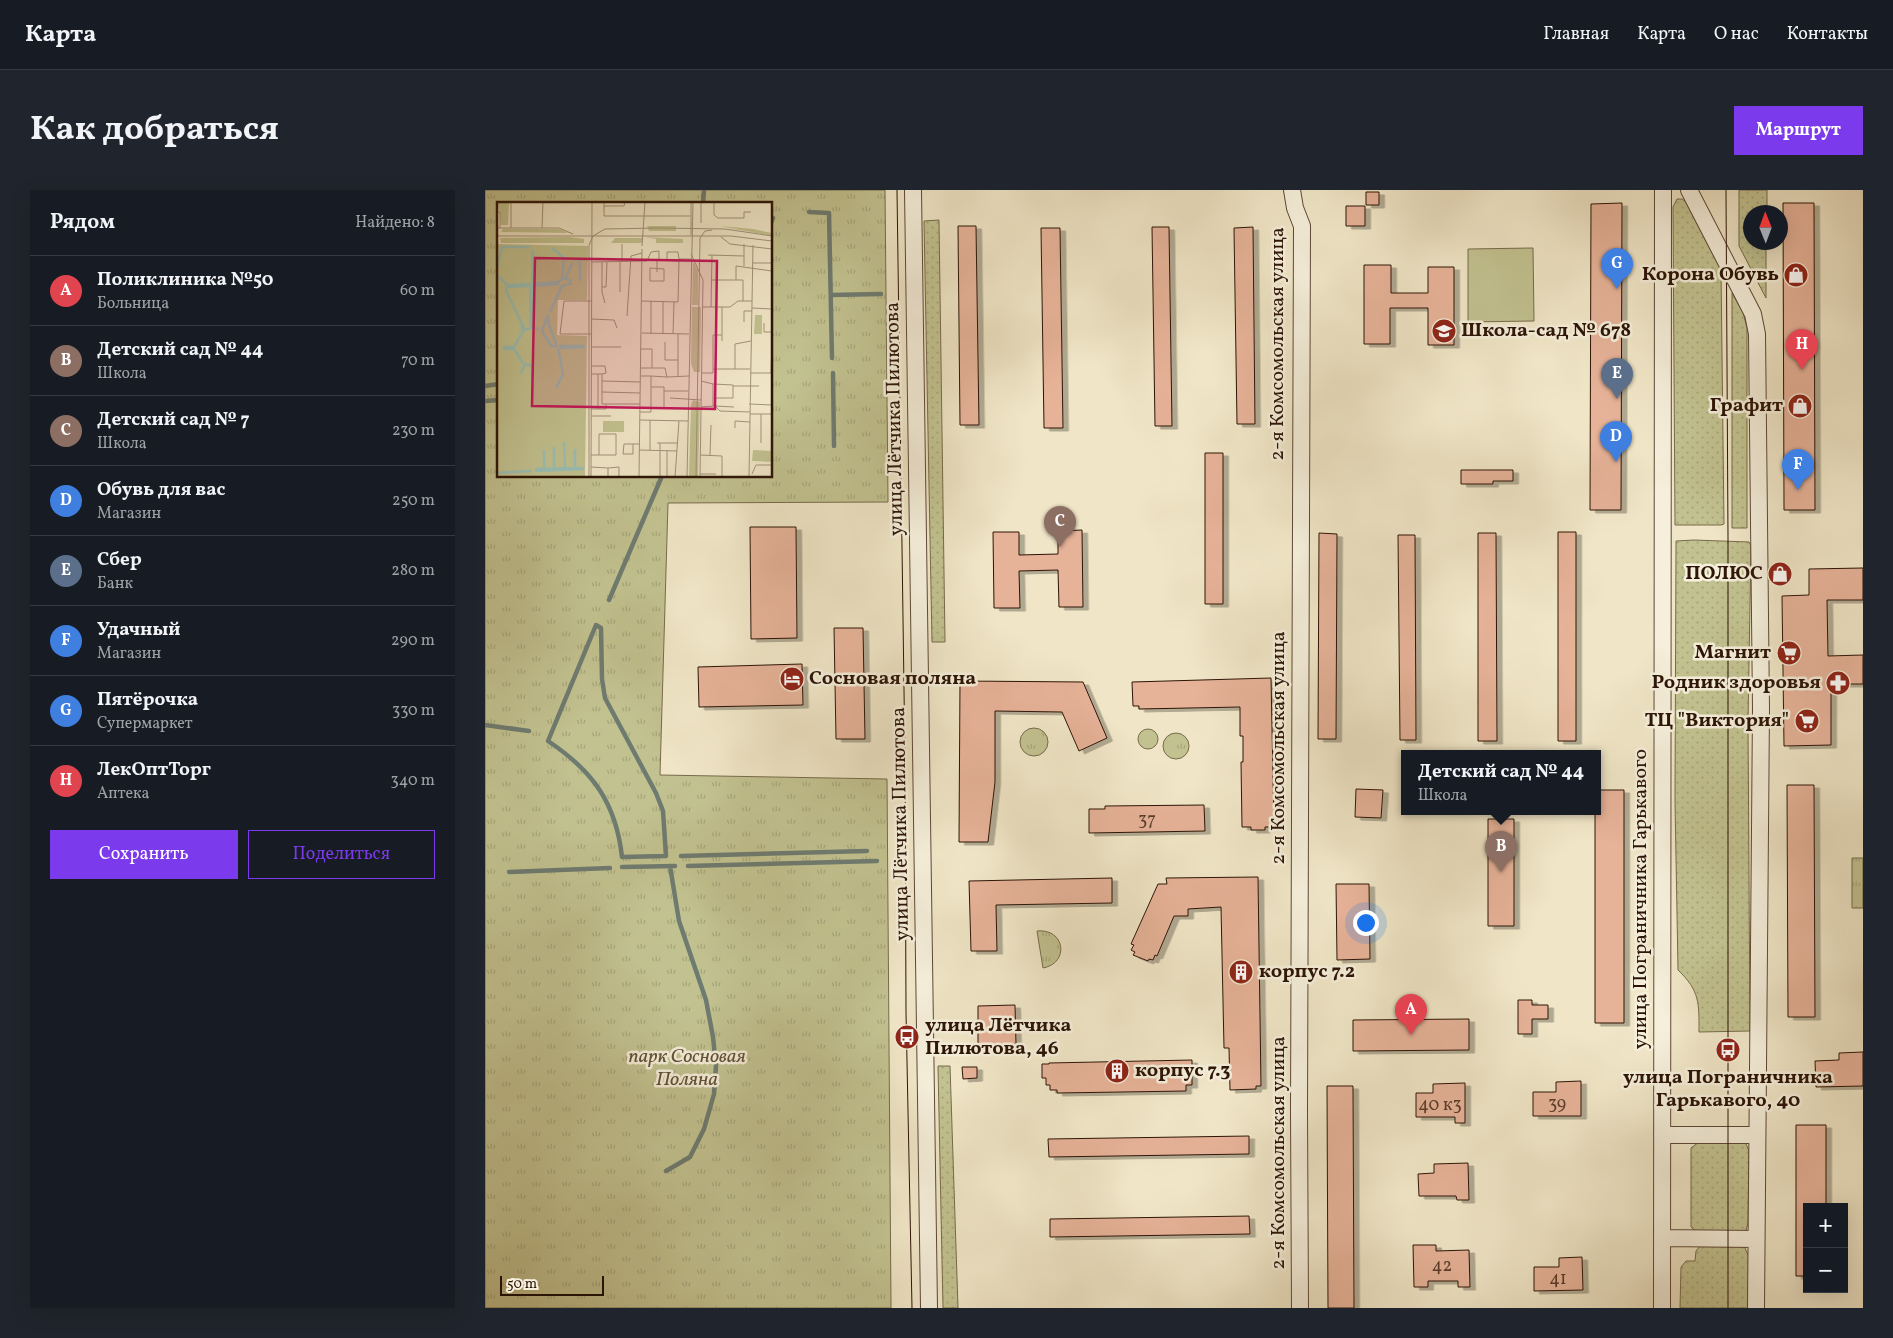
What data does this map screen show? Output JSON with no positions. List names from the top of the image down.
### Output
{
  "streets": {
    "street": ["2-я Комсомольская улица", "улица Лётчика Пилютова", "улица Пограничника Гарькавого"]
  },
  "parks": ["парк Сосновая Поляна"],
  "places": {
    "shop": ["Корона Обувь", "Графит", "ПОЛЮС"],
    "school or university": ["Школа-сад № 678"],
    "supermarket": ["Магнит", "ТЦ \"Виктория\""],
    "hotel": ["Сосновая поляна"],
    "pharmacy": ["Родник здоровья"],
    "building": ["корпус 7.2", "корпус 7.3"],
    "bus stop": ["улица Лётчика Пилютова, 46", "улица Пограничника Гарькавого, 40"]
  },
  "house_numbers": [
    "37",
    "39",
    "40 к3",
    "42",
    "41"
  ],
  "scale_bar": "50 m",
  "north": "top",
  "page": {
    "header": "Карта",
    "nav": [
      "Главная",
      "Карта",
      "О нас",
      "Контакты"
    ],
    "title": "Как добраться",
    "buttons": [
      "Маршрут",
      ["Сохранить", "Поделиться"]
    ],
    "heading": ["Рядом", "Найдено: 8"],
    "pins": [
      "G",
      "H",
      "E",
      "D",
      "F",
      "C",
      "B",
      "A"
    ],
    "list": [
      {
        "mark": "A",
        "name": "Поликлиника №50",
        "note": "Больница",
        "value": "60 m"
      },
      {
        "mark": "B",
        "name": "Детский сад № 44",
        "note": "Школа",
        "value": "70 m"
      },
      {
        "mark": "C",
        "name": "Детский сад № 7",
        "note": "Школа",
        "value": "230 m"
      },
      {
        "mark": "D",
        "name": "Обувь для вас",
        "note": "Магазин",
        "value": "250 m"
      },
      {
        "mark": "E",
        "name": "Сбер",
        "note": "Банк",
        "value": "280 m"
      },
      {
        "mark": "F",
        "name": "Удачный",
        "note": "Магазин",
        "value": "290 m"
      },
      {
        "mark": "G",
        "name": "Пятёрочка",
        "note": "Супермаркет",
        "value": "330 m"
      },
      {
        "mark": "H",
        "name": "ЛекОптТорг",
        "note": "Аптека",
        "value": "340 m"
      }
    ],
    "popup": ["Детский сад № 44", "Школа"],
    "map_buttons": ["+", "−"],
    "scale": "50 m"
  }
}
